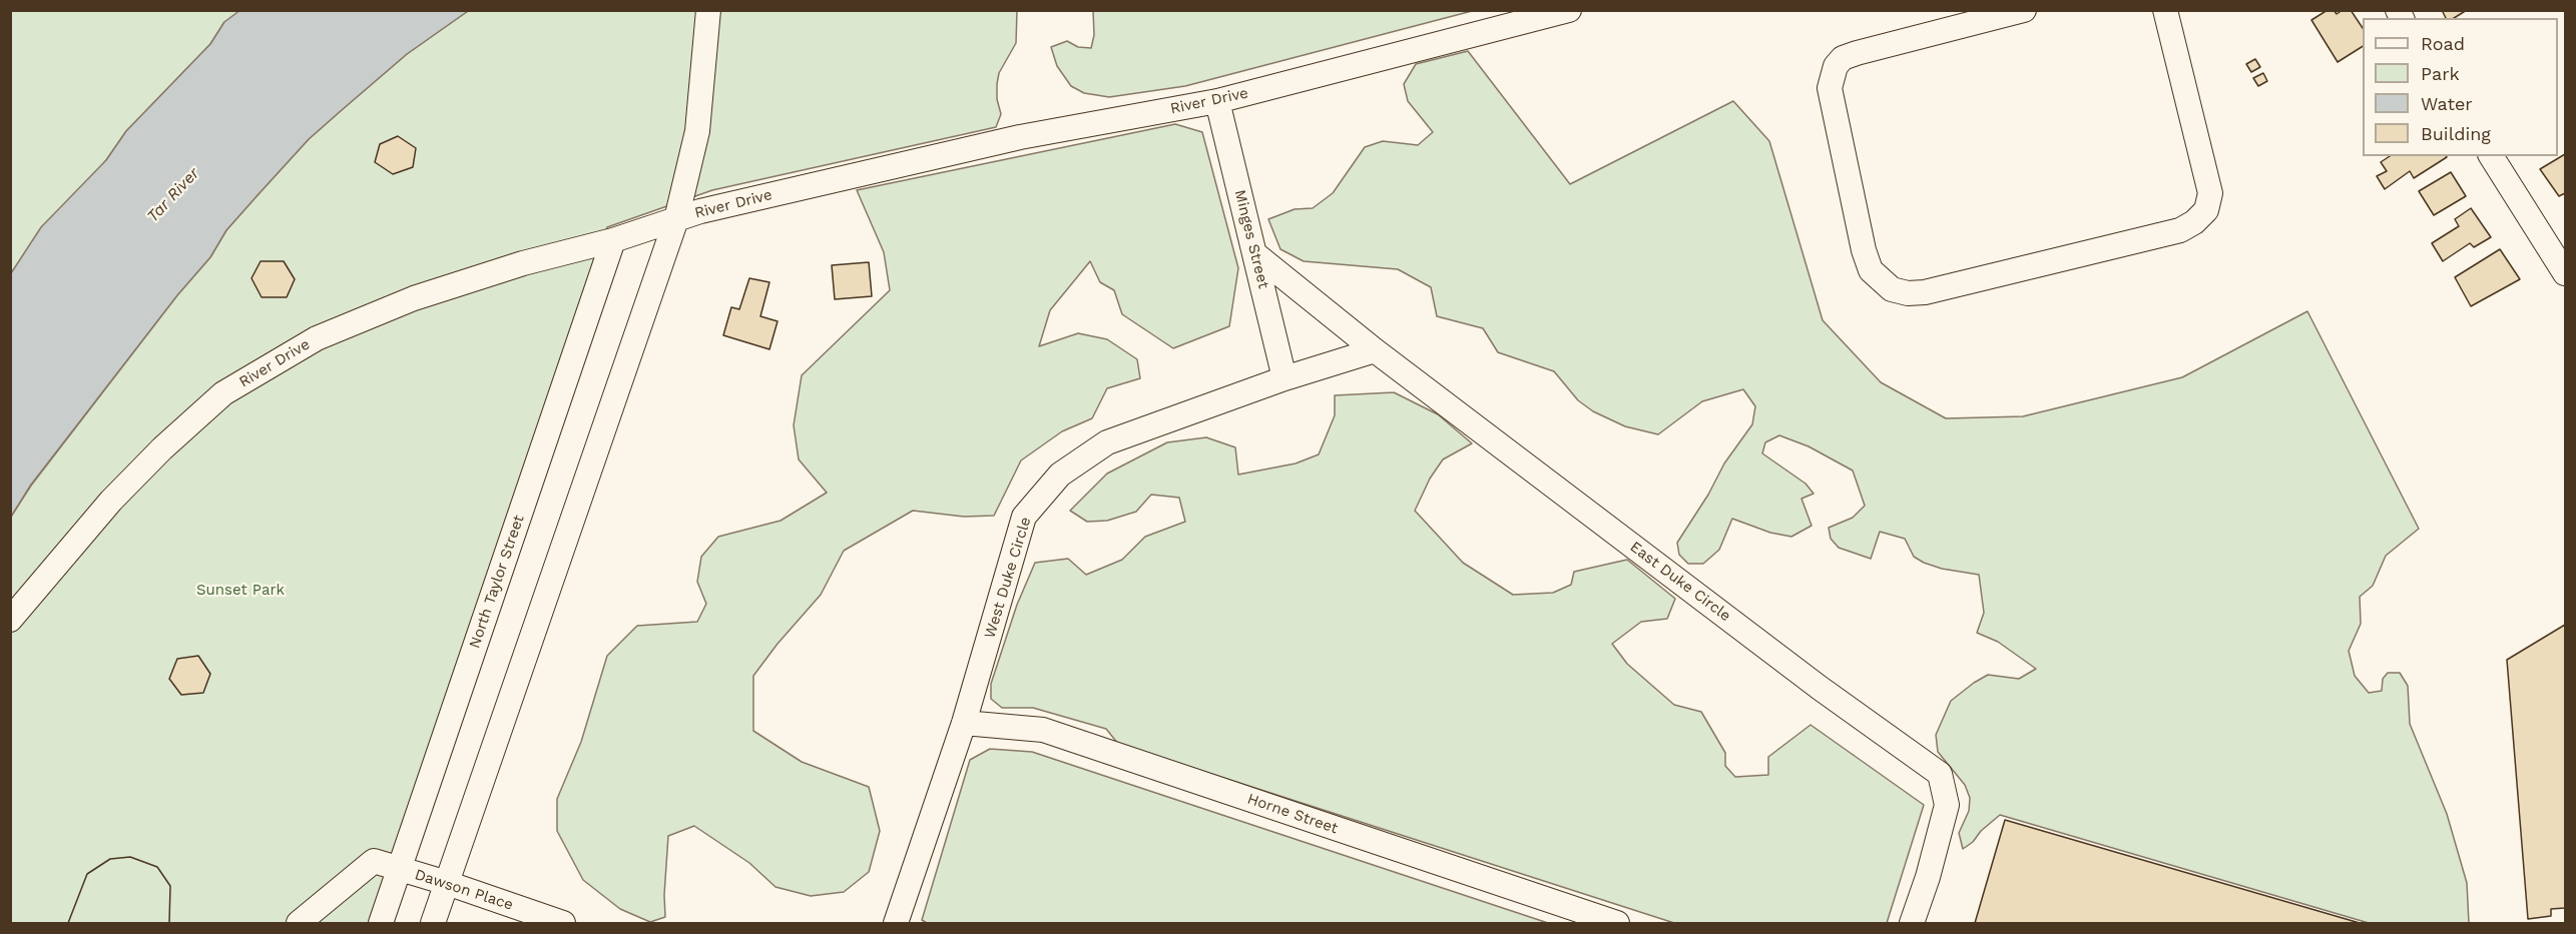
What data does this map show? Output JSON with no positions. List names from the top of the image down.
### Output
{
  "streets": {
    "street": [
      "River Drive",
      "Minges Street",
      "West Duke Circle",
      "North Taylor Street",
      "East Duke Circle",
      "Horne Street",
      "Dawson Place"
    ]
  },
  "crossings": [
    ["River Drive", "Minges Street"],
    ["River Drive", "North Taylor Street"],
    ["Minges Street", "West Duke Circle"],
    ["Minges Street", "East Duke Circle"],
    ["West Duke Circle", "Horne Street"],
    ["North Taylor Street", "Dawson Place"]
  ],
  "water": ["Tar River"],
  "parks": ["Sunset Park"],
  "legend": [
    "Road",
    "Park",
    "Water",
    "Building"
  ]
}
